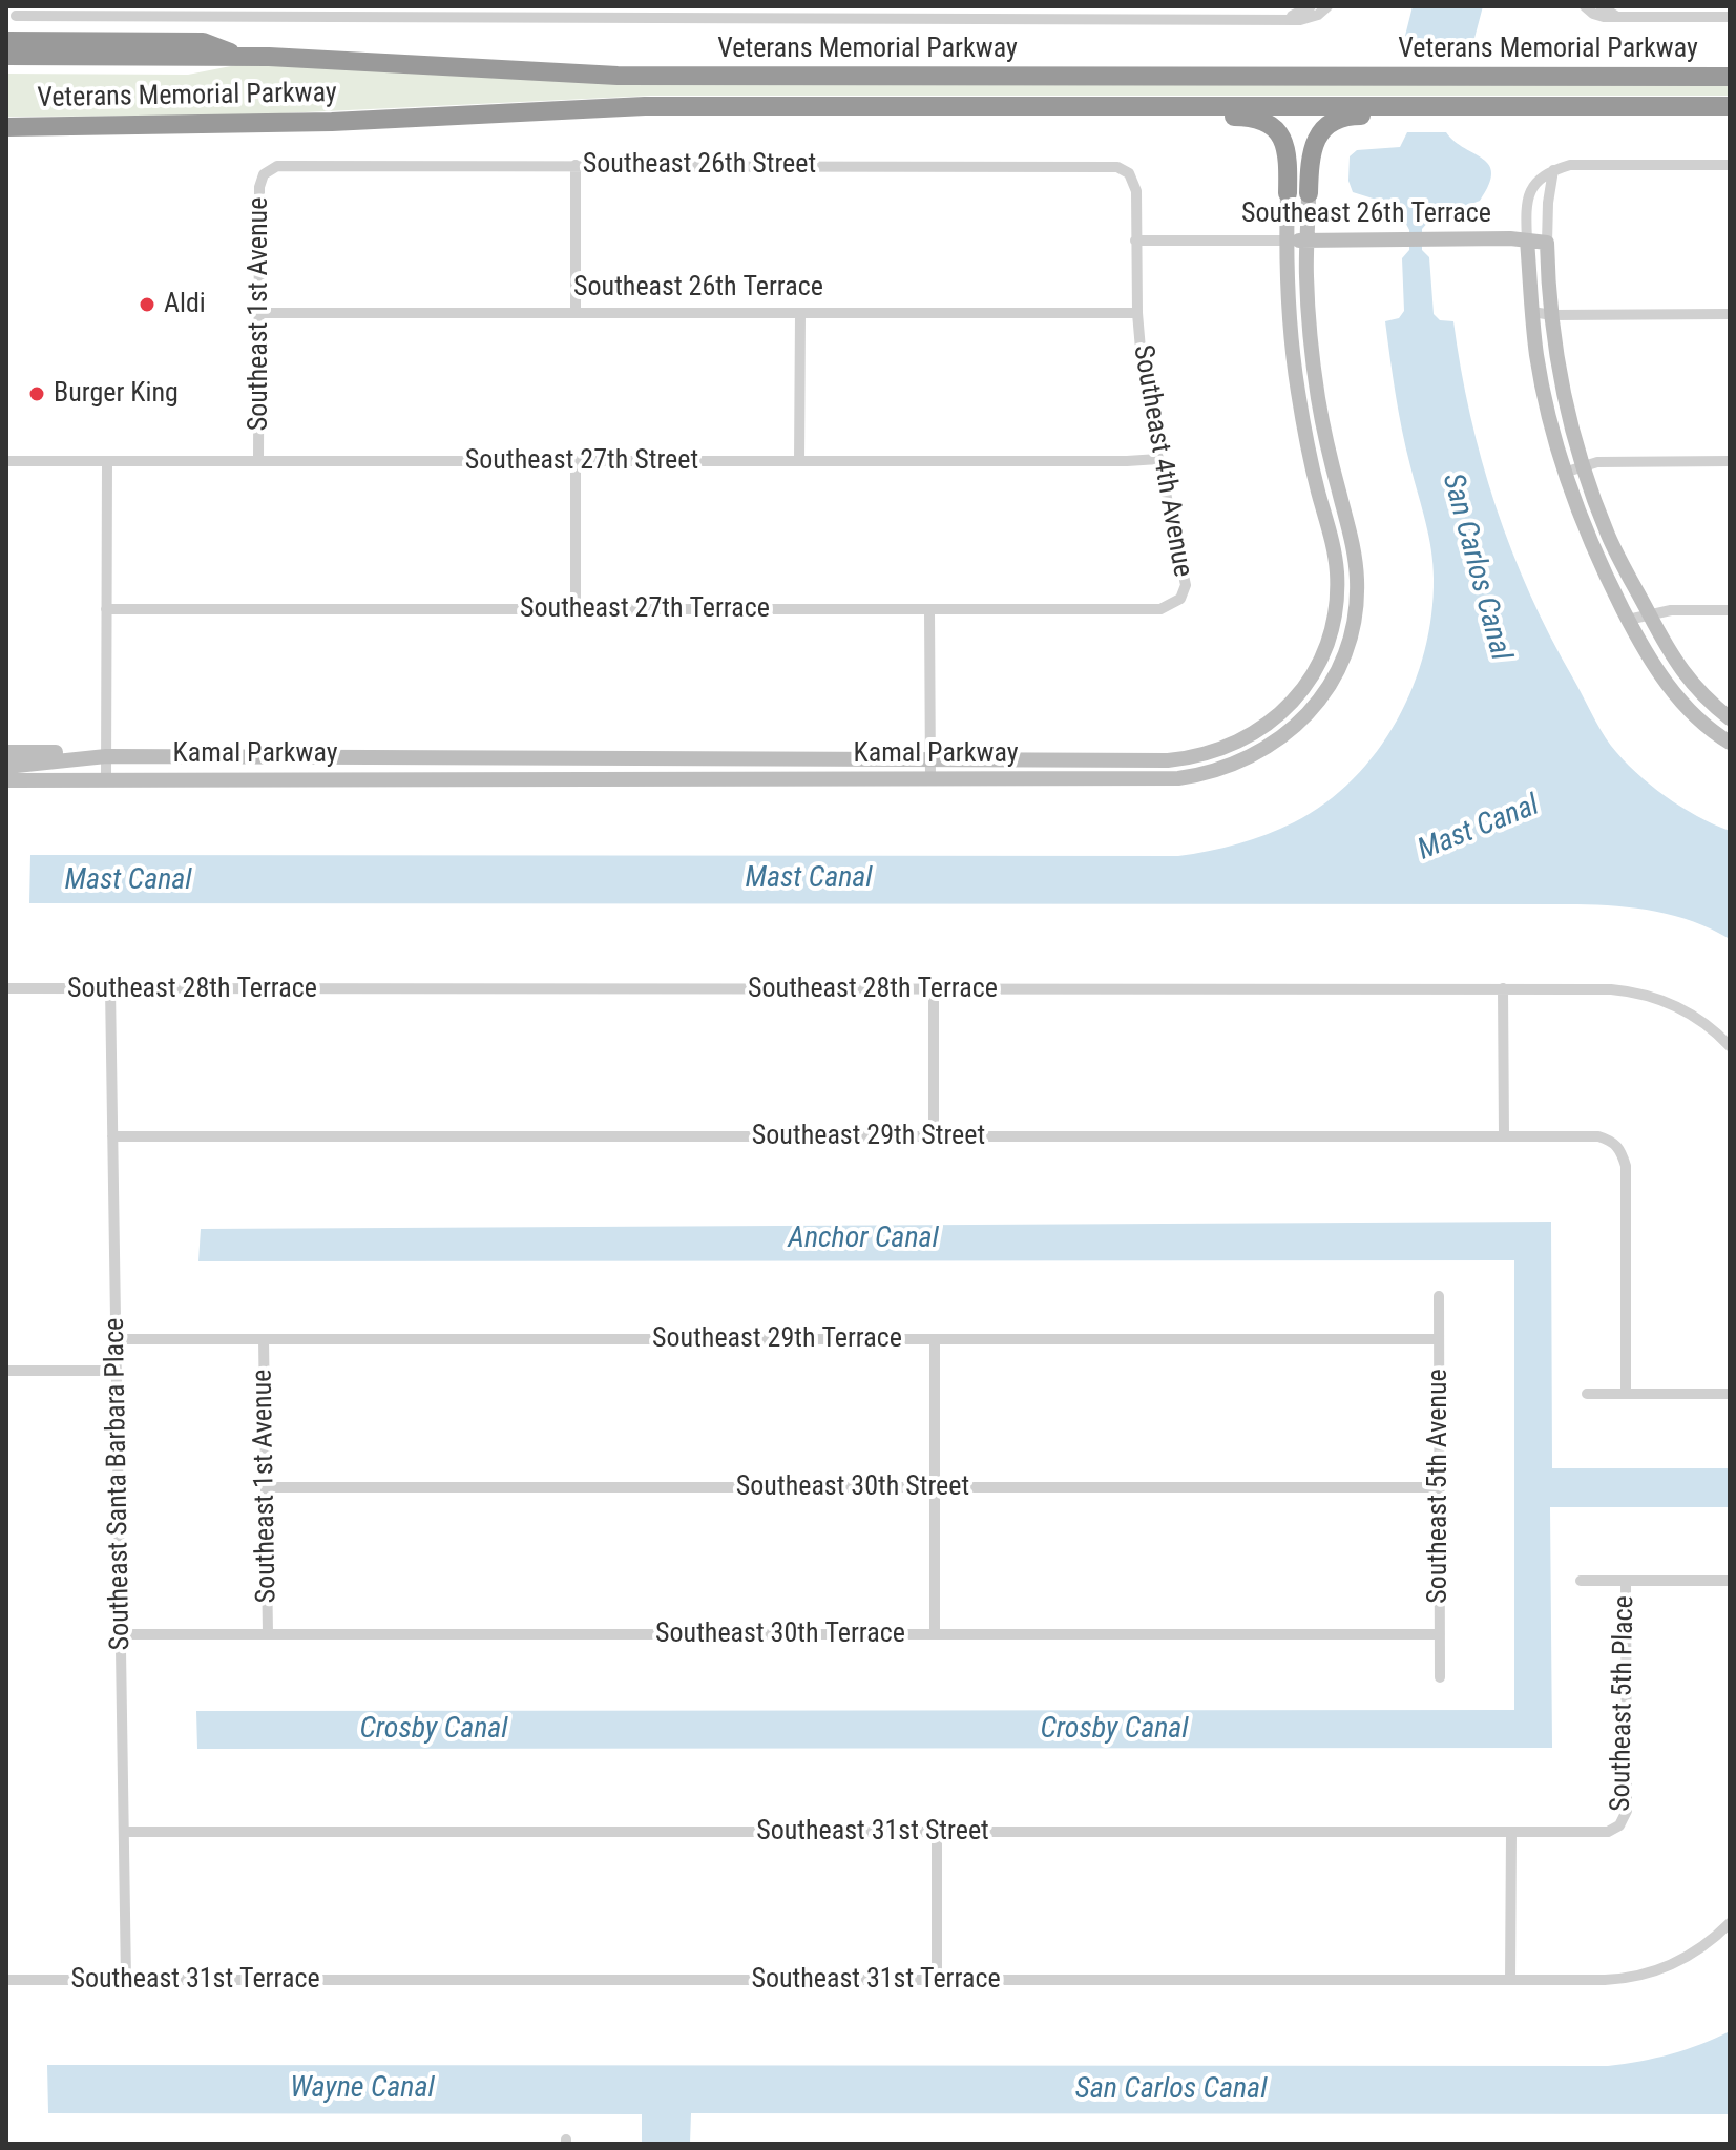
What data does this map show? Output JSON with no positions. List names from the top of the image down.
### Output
{
  "streets": {
    "highway": ["Veterans Memorial Parkway"],
    "street": [
      "Southeast 26th Street",
      "Southeast 26th Terrace",
      "Southeast 1st Avenue",
      "Southeast 27th Street",
      "Southeast 4th Avenue",
      "Southeast 27th Terrace",
      "Kamal Parkway",
      "Southeast 28th Terrace",
      "Southeast 29th Street",
      "Southeast 29th Terrace",
      "Southeast Santa Barbara Place",
      "Southeast 5th Avenue",
      "Southeast 30th Street",
      "Southeast 30th Terrace",
      "Southeast 5th Place",
      "Southeast 31st Street",
      "Southeast 31st Terrace"
    ]
  },
  "crossings": [
    ["Southeast 26th Street", "Southeast 1st Avenue"],
    ["Southeast 26th Street", "Southeast 4th Avenue"],
    ["Southeast 26th Terrace", "Southeast 1st Avenue"],
    ["Southeast 26th Terrace", "Southeast 4th Avenue"],
    ["Southeast 26th Terrace", "Kamal Parkway"],
    ["Southeast 1st Avenue", "Southeast 27th Street"],
    ["Southeast 1st Avenue", "Southeast 29th Terrace"],
    ["Southeast 1st Avenue", "Southeast 30th Street"],
    ["Southeast 1st Avenue", "Southeast 30th Terrace"],
    ["Southeast 27th Street", "Southeast 4th Avenue"],
    ["Southeast 4th Avenue", "Southeast 27th Terrace"],
    ["Southeast 28th Terrace", "Southeast Santa Barbara Place"],
    ["Southeast 29th Street", "Southeast Santa Barbara Place"],
    ["Southeast 29th Terrace", "Southeast Santa Barbara Place"],
    ["Southeast 29th Terrace", "Southeast 5th Avenue"],
    ["Southeast Santa Barbara Place", "Southeast 30th Terrace"],
    ["Southeast Santa Barbara Place", "Southeast 31st Street"],
    ["Southeast Santa Barbara Place", "Southeast 31st Terrace"],
    ["Southeast 5th Avenue", "Southeast 30th Street"],
    ["Southeast 5th Avenue", "Southeast 30th Terrace"],
    ["Southeast 5th Place", "Southeast 31st Street"]
  ],
  "water": [
    "San Carlos Canal",
    "Mast Canal",
    "Anchor Canal",
    "Crosby Canal",
    "Wayne Canal"
  ],
  "places": ["Aldi", "Burger King"]
}
